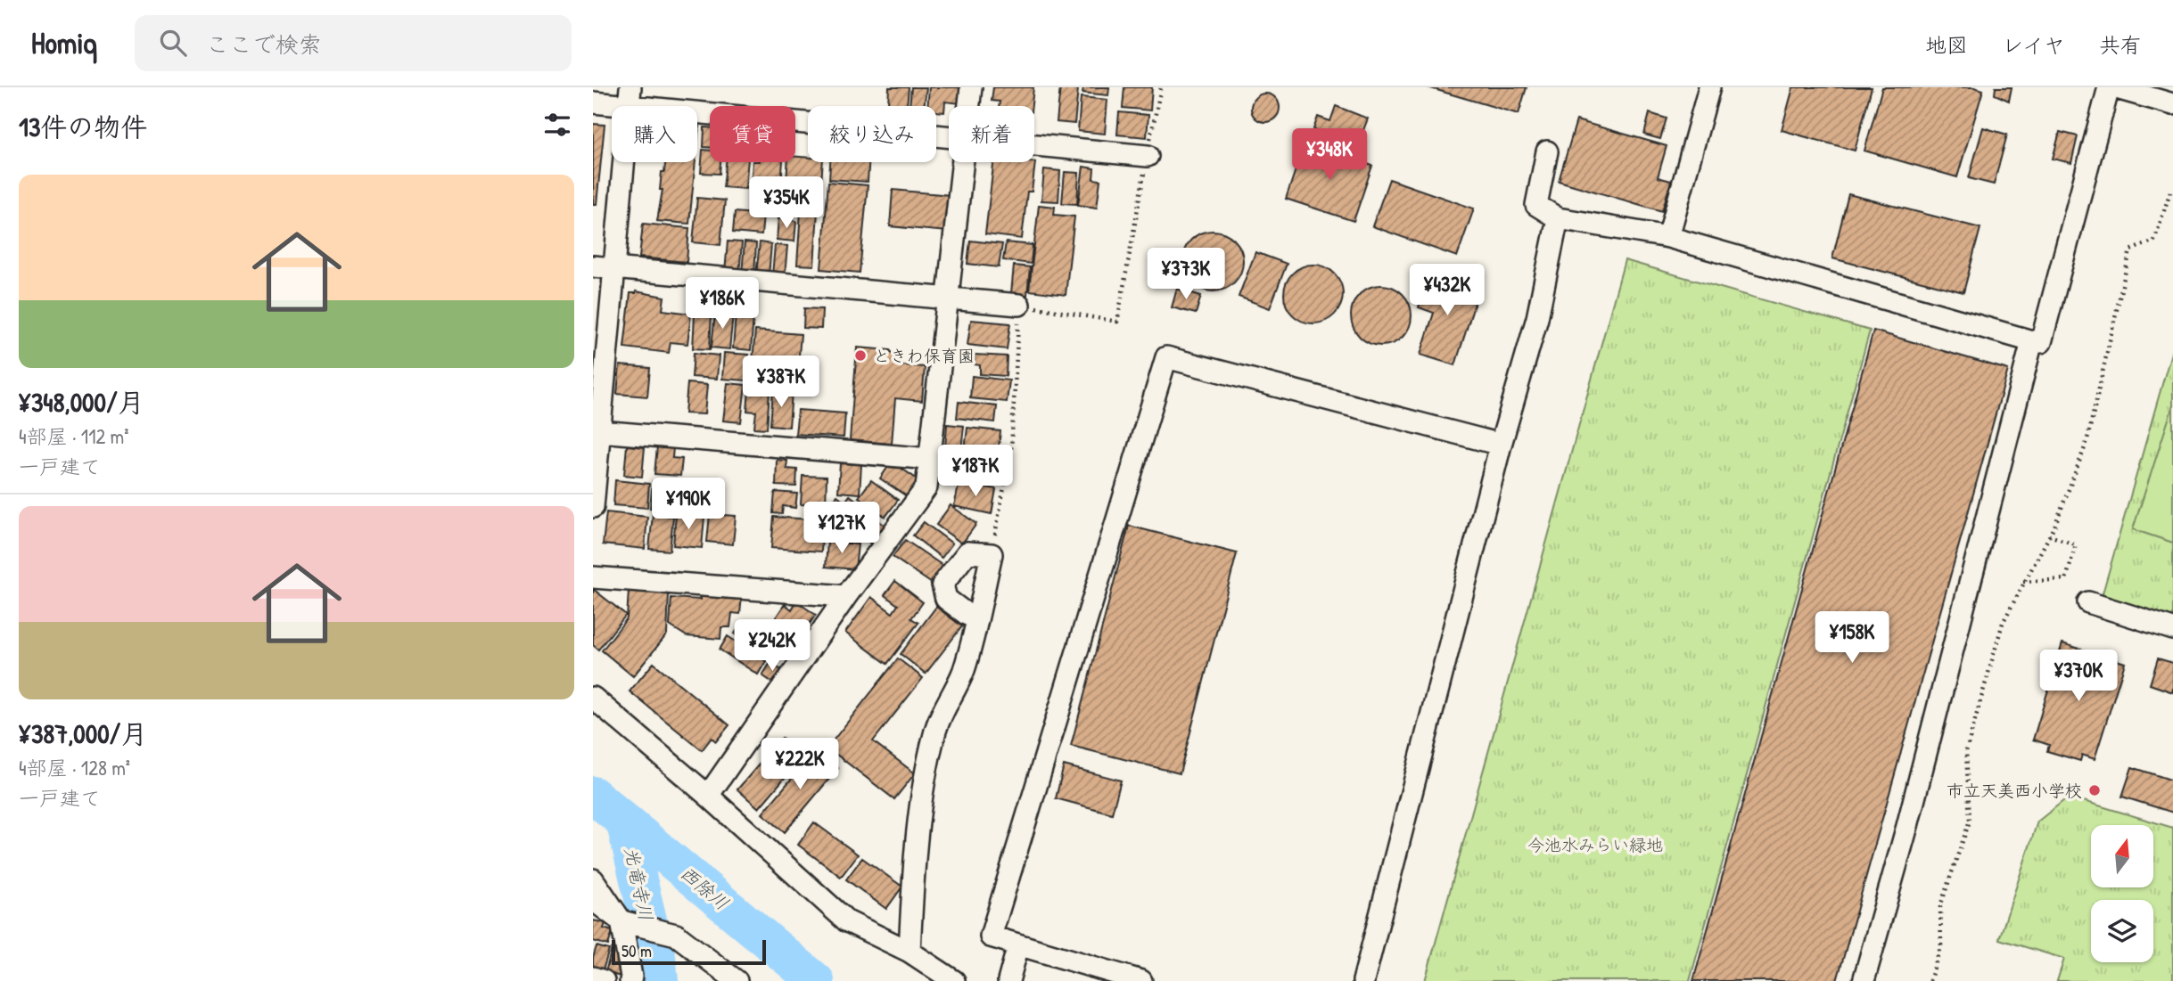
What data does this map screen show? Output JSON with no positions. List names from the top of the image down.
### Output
{
  "water": ["光竜寺川", "西除川"],
  "parks": ["今池水みらい緑地"],
  "places": ["ときわ保育園", "市立天美西小学校"],
  "scale_bar": "50 m",
  "north": "top",
  "page": {
    "header": "Homiq",
    "search": "ここで検索",
    "nav": ["地図", "レイヤ", "共有"],
    "heading": "13件の物件",
    "chip": [
      "購入",
      "賃貸",
      "絞り込み",
      "新着"
    ],
    "price": [
      "¥348K",
      "¥354K",
      "¥373K",
      "¥432K",
      "¥186K",
      "¥387K",
      "¥187K",
      "¥190K",
      "¥127K",
      "¥158K",
      "¥242K",
      "¥370K",
      "¥222K"
    ],
    "list": [
      {
        "name": "¥348,000/月",
        "note": "4部屋 · 112 m² · 一戸建て"
      },
      {
        "name": "¥387,000/月",
        "note": "4部屋 · 128 m² · 一戸建て"
      }
    ],
    "scale": "50 m"
  }
}
